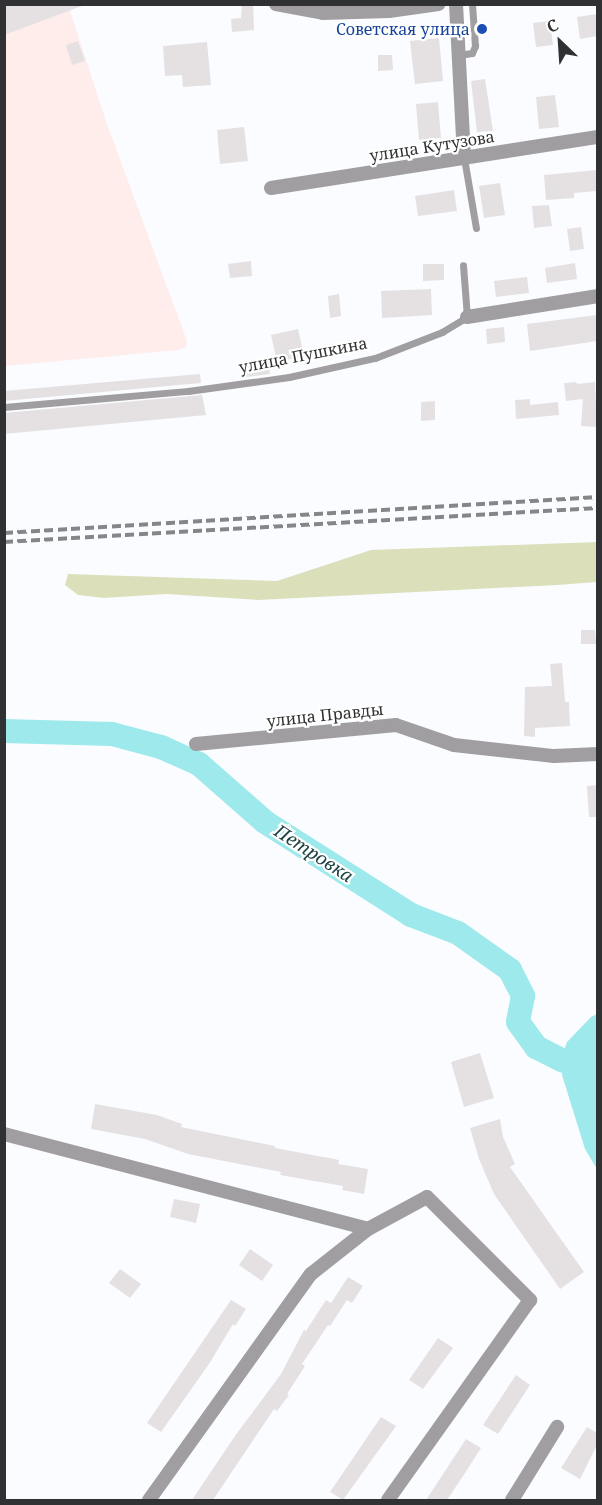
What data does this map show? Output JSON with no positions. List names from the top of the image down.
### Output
{
  "streets": {
    "street": ["улица Кутузова", "улица Пушкина", "улица Правды"]
  },
  "water": ["Петровка"],
  "places": ["Советская улица"],
  "north": "top left"
}
